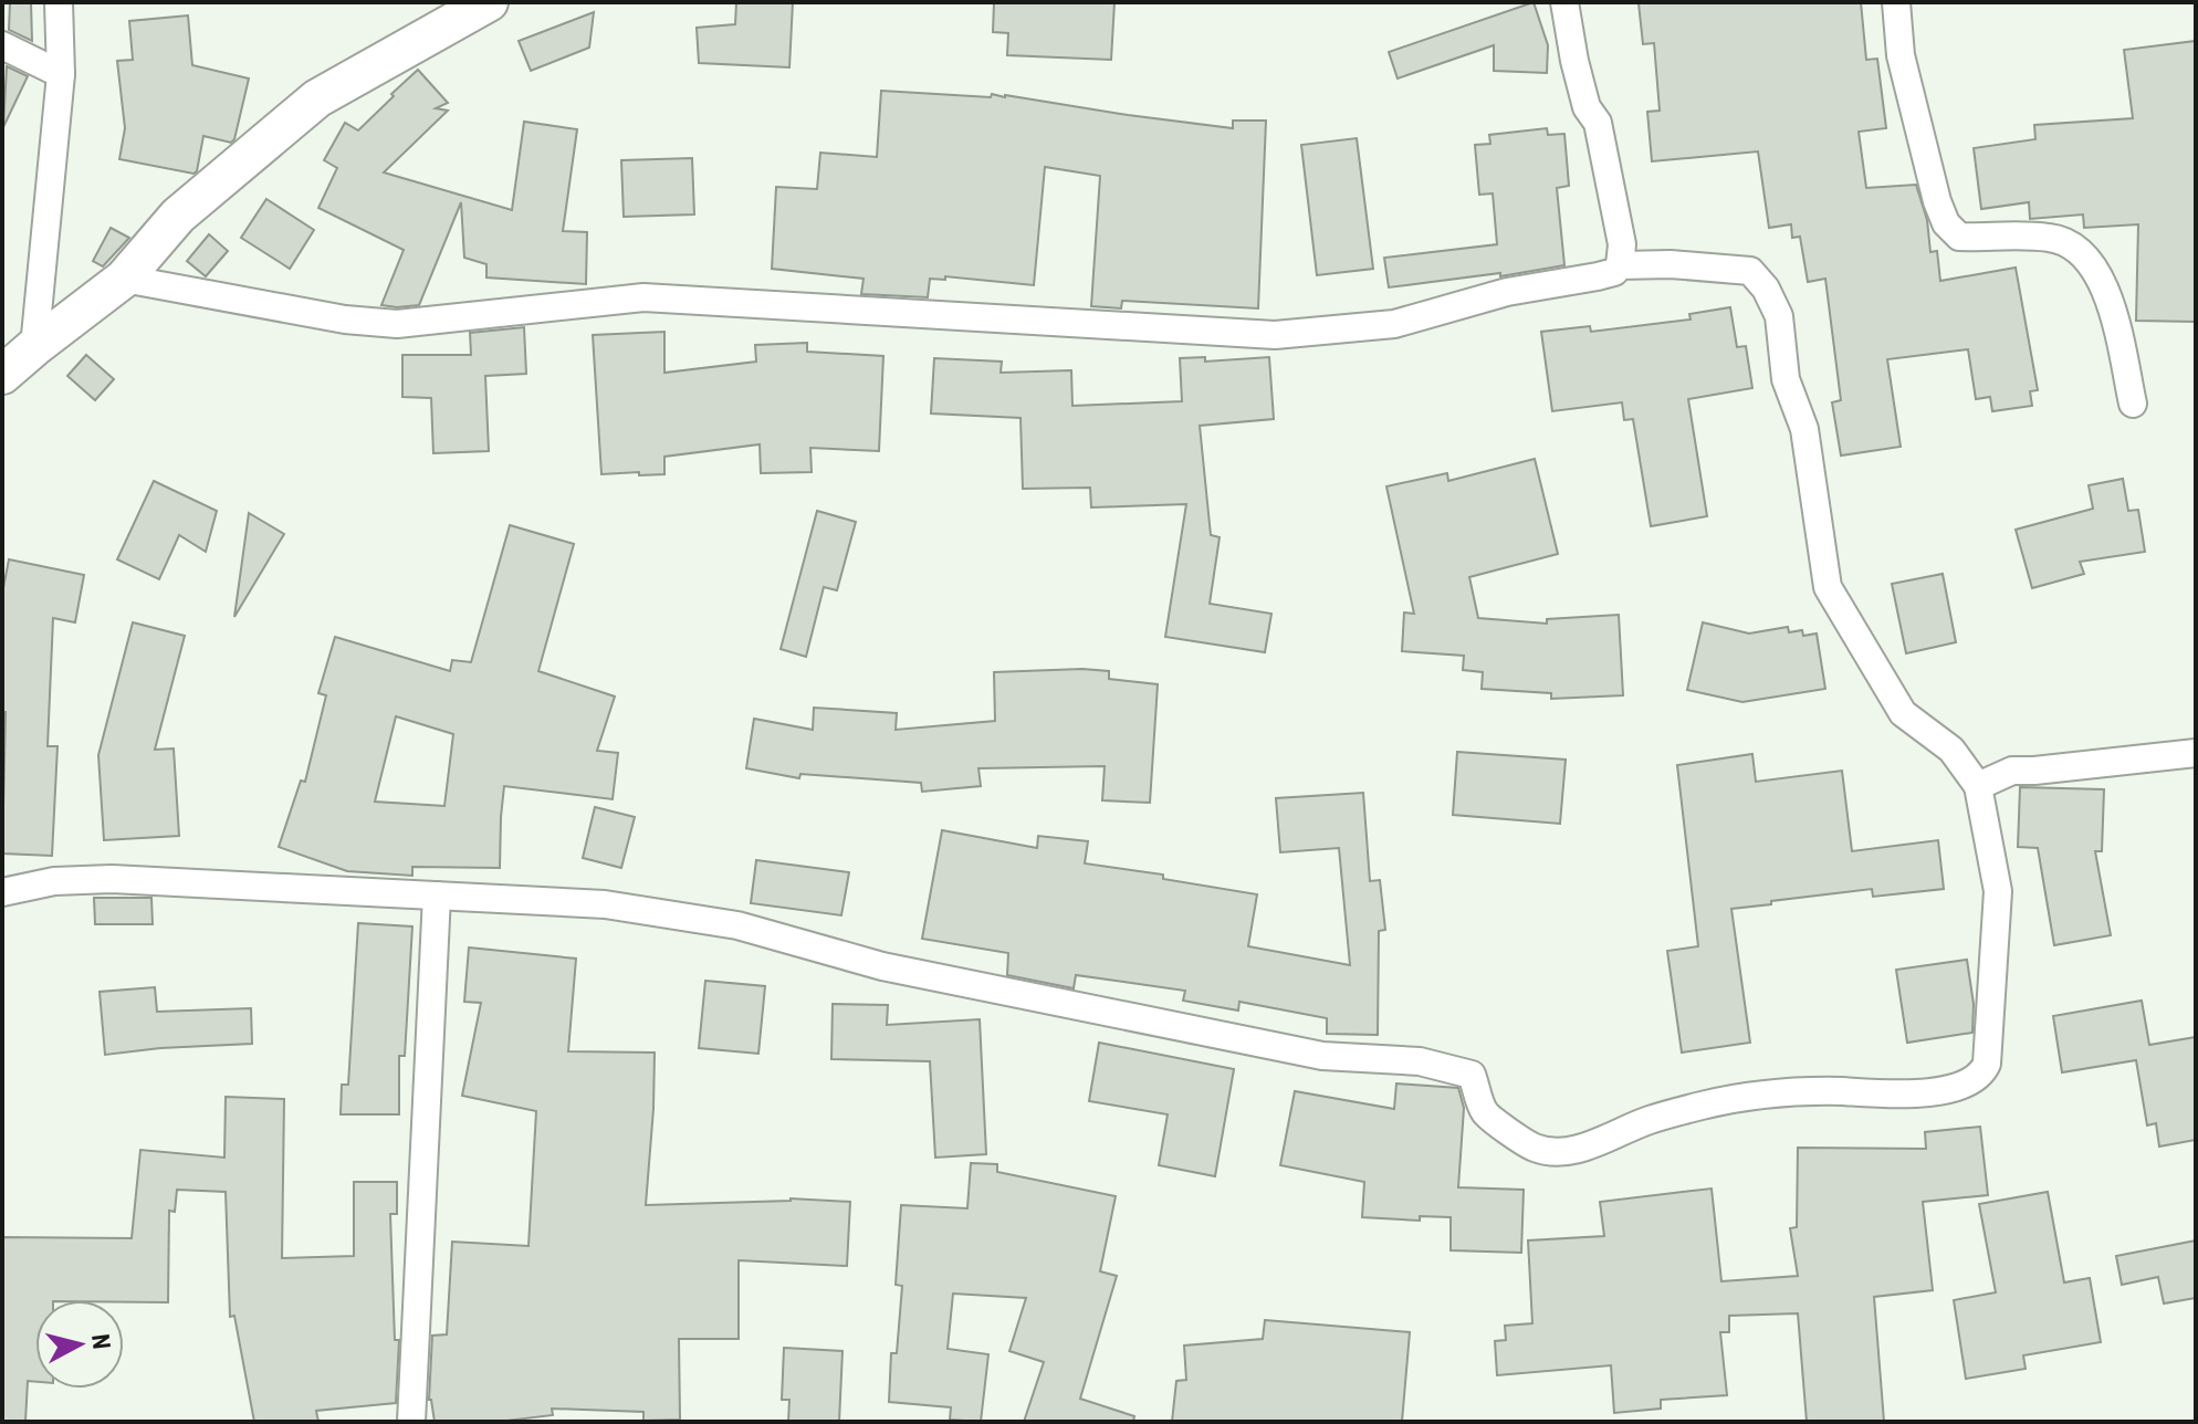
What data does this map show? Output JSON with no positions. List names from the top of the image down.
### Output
{
  "north": "right"
}
